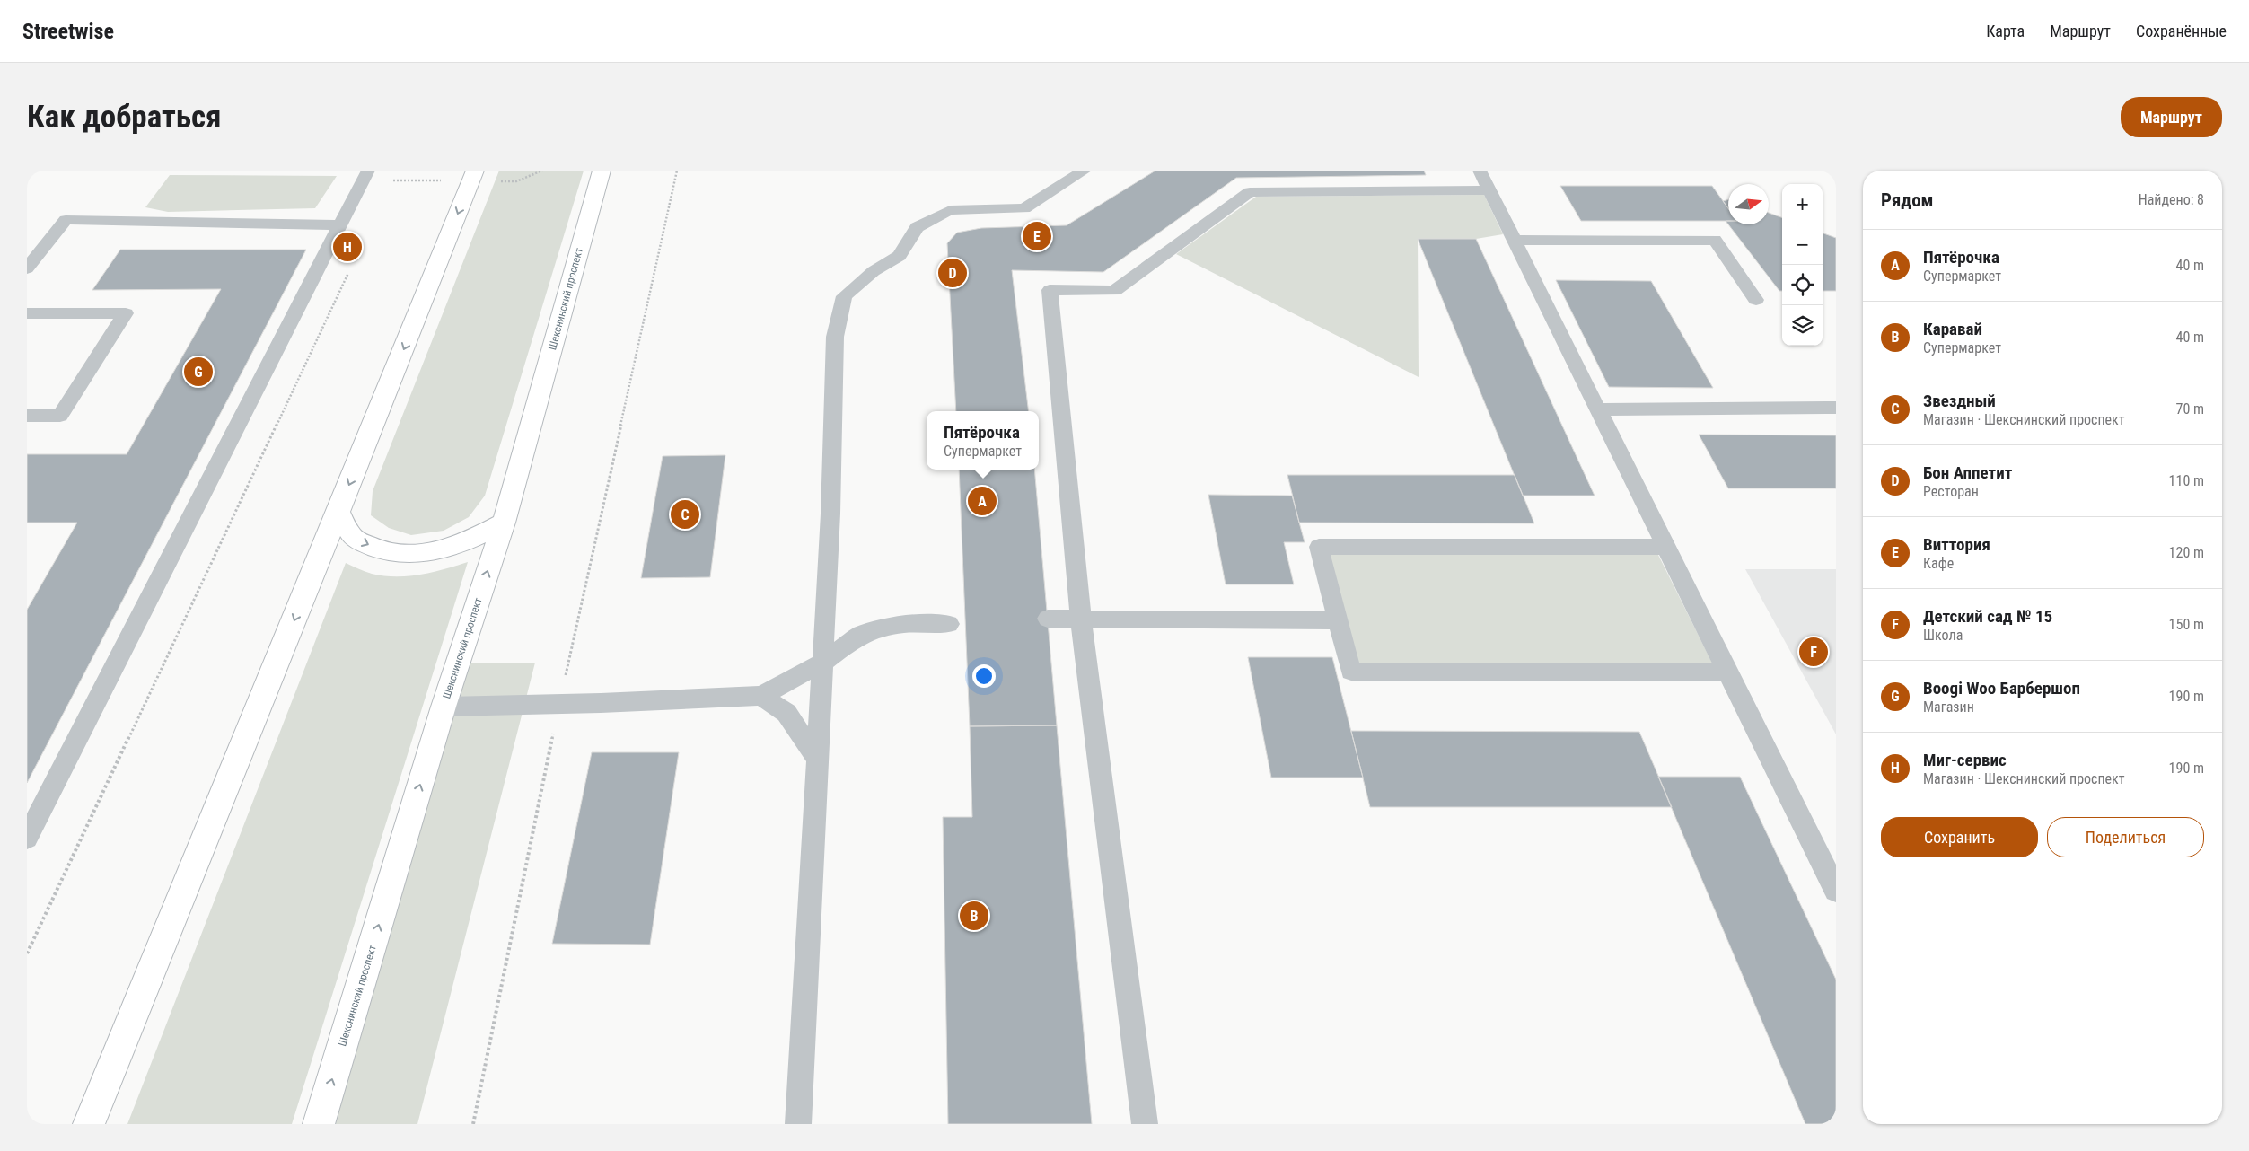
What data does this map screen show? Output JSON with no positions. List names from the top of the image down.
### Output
{
  "streets": {
    "main road": ["Шекснинский проспект"]
  },
  "north": "right",
  "page": {
    "header": "Streetwise",
    "nav": ["Карта", "Маршрут", "Сохранённые"],
    "buttons": [
      "Маршрут",
      ["Сохранить", "Поделиться"]
    ],
    "title": "Как добраться",
    "heading": ["Рядом", "Найдено: 8"],
    "map_buttons": ["+", "−"],
    "pins": [
      "E",
      "H",
      "D",
      "G",
      "A",
      "C",
      "F",
      "B"
    ],
    "list": [
      {
        "mark": "A",
        "name": "Пятёрочка",
        "note": "Супермаркет",
        "value": "40 m"
      },
      {
        "mark": "B",
        "name": "Каравай",
        "note": "Супермаркет",
        "value": "40 m"
      },
      {
        "mark": "C",
        "name": "Звездный",
        "note": "Магазин · Шекснинский проспект",
        "value": "70 m"
      },
      {
        "mark": "D",
        "name": "Бон Аппетит",
        "note": "Ресторан",
        "value": "110 m"
      },
      {
        "mark": "E",
        "name": "Виттория",
        "note": "Кафе",
        "value": "120 m"
      },
      {
        "mark": "F",
        "name": "Детский сад № 15",
        "note": "Школа",
        "value": "150 m"
      },
      {
        "mark": "G",
        "name": "Boogi Woo Барбершоп",
        "note": "Магазин",
        "value": "190 m"
      },
      {
        "mark": "H",
        "name": "Миг-сервис",
        "note": "Магазин · Шекснинский проспект",
        "value": "190 m"
      }
    ],
    "popup": ["Пятёрочка", "Супермаркет"]
  }
}
